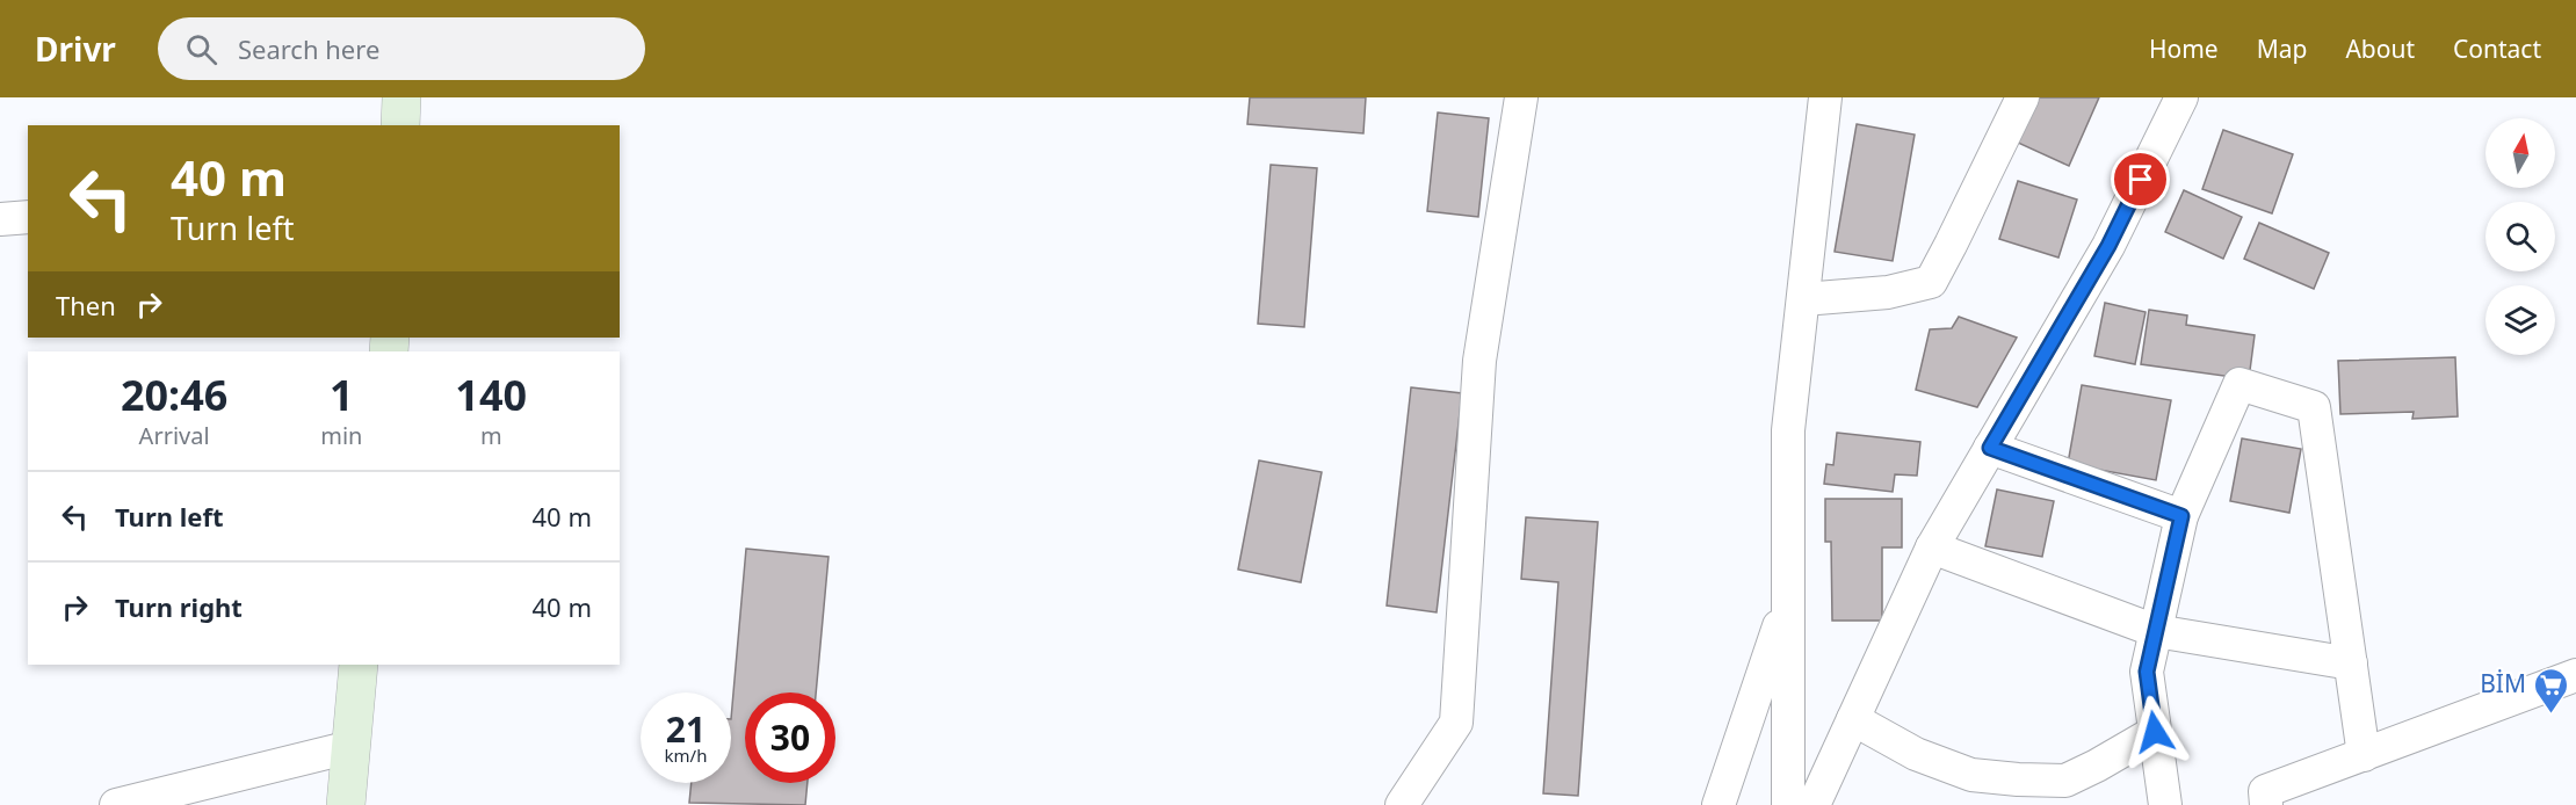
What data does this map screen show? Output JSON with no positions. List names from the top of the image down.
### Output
{
  "places": {
    "supermarket": ["BİM"]
  },
  "north": "top",
  "page": {
    "header": "Drivr",
    "search": "Search here",
    "nav": [
      "Home",
      "Map",
      "About",
      "Contact"
    ],
    "turn": ["40 m", "Turn left"],
    "then": "Then",
    "eta": [
      "20:46",
      "Arrival",
      "1",
      "min",
      "140",
      "m"
    ],
    "list": [
      {
        "name": "Turn left",
        "value": "40 m"
      },
      {
        "name": "Turn right",
        "value": "40 m"
      }
    ],
    "speed": "21 km/h",
    "limit": "30"
  }
}
